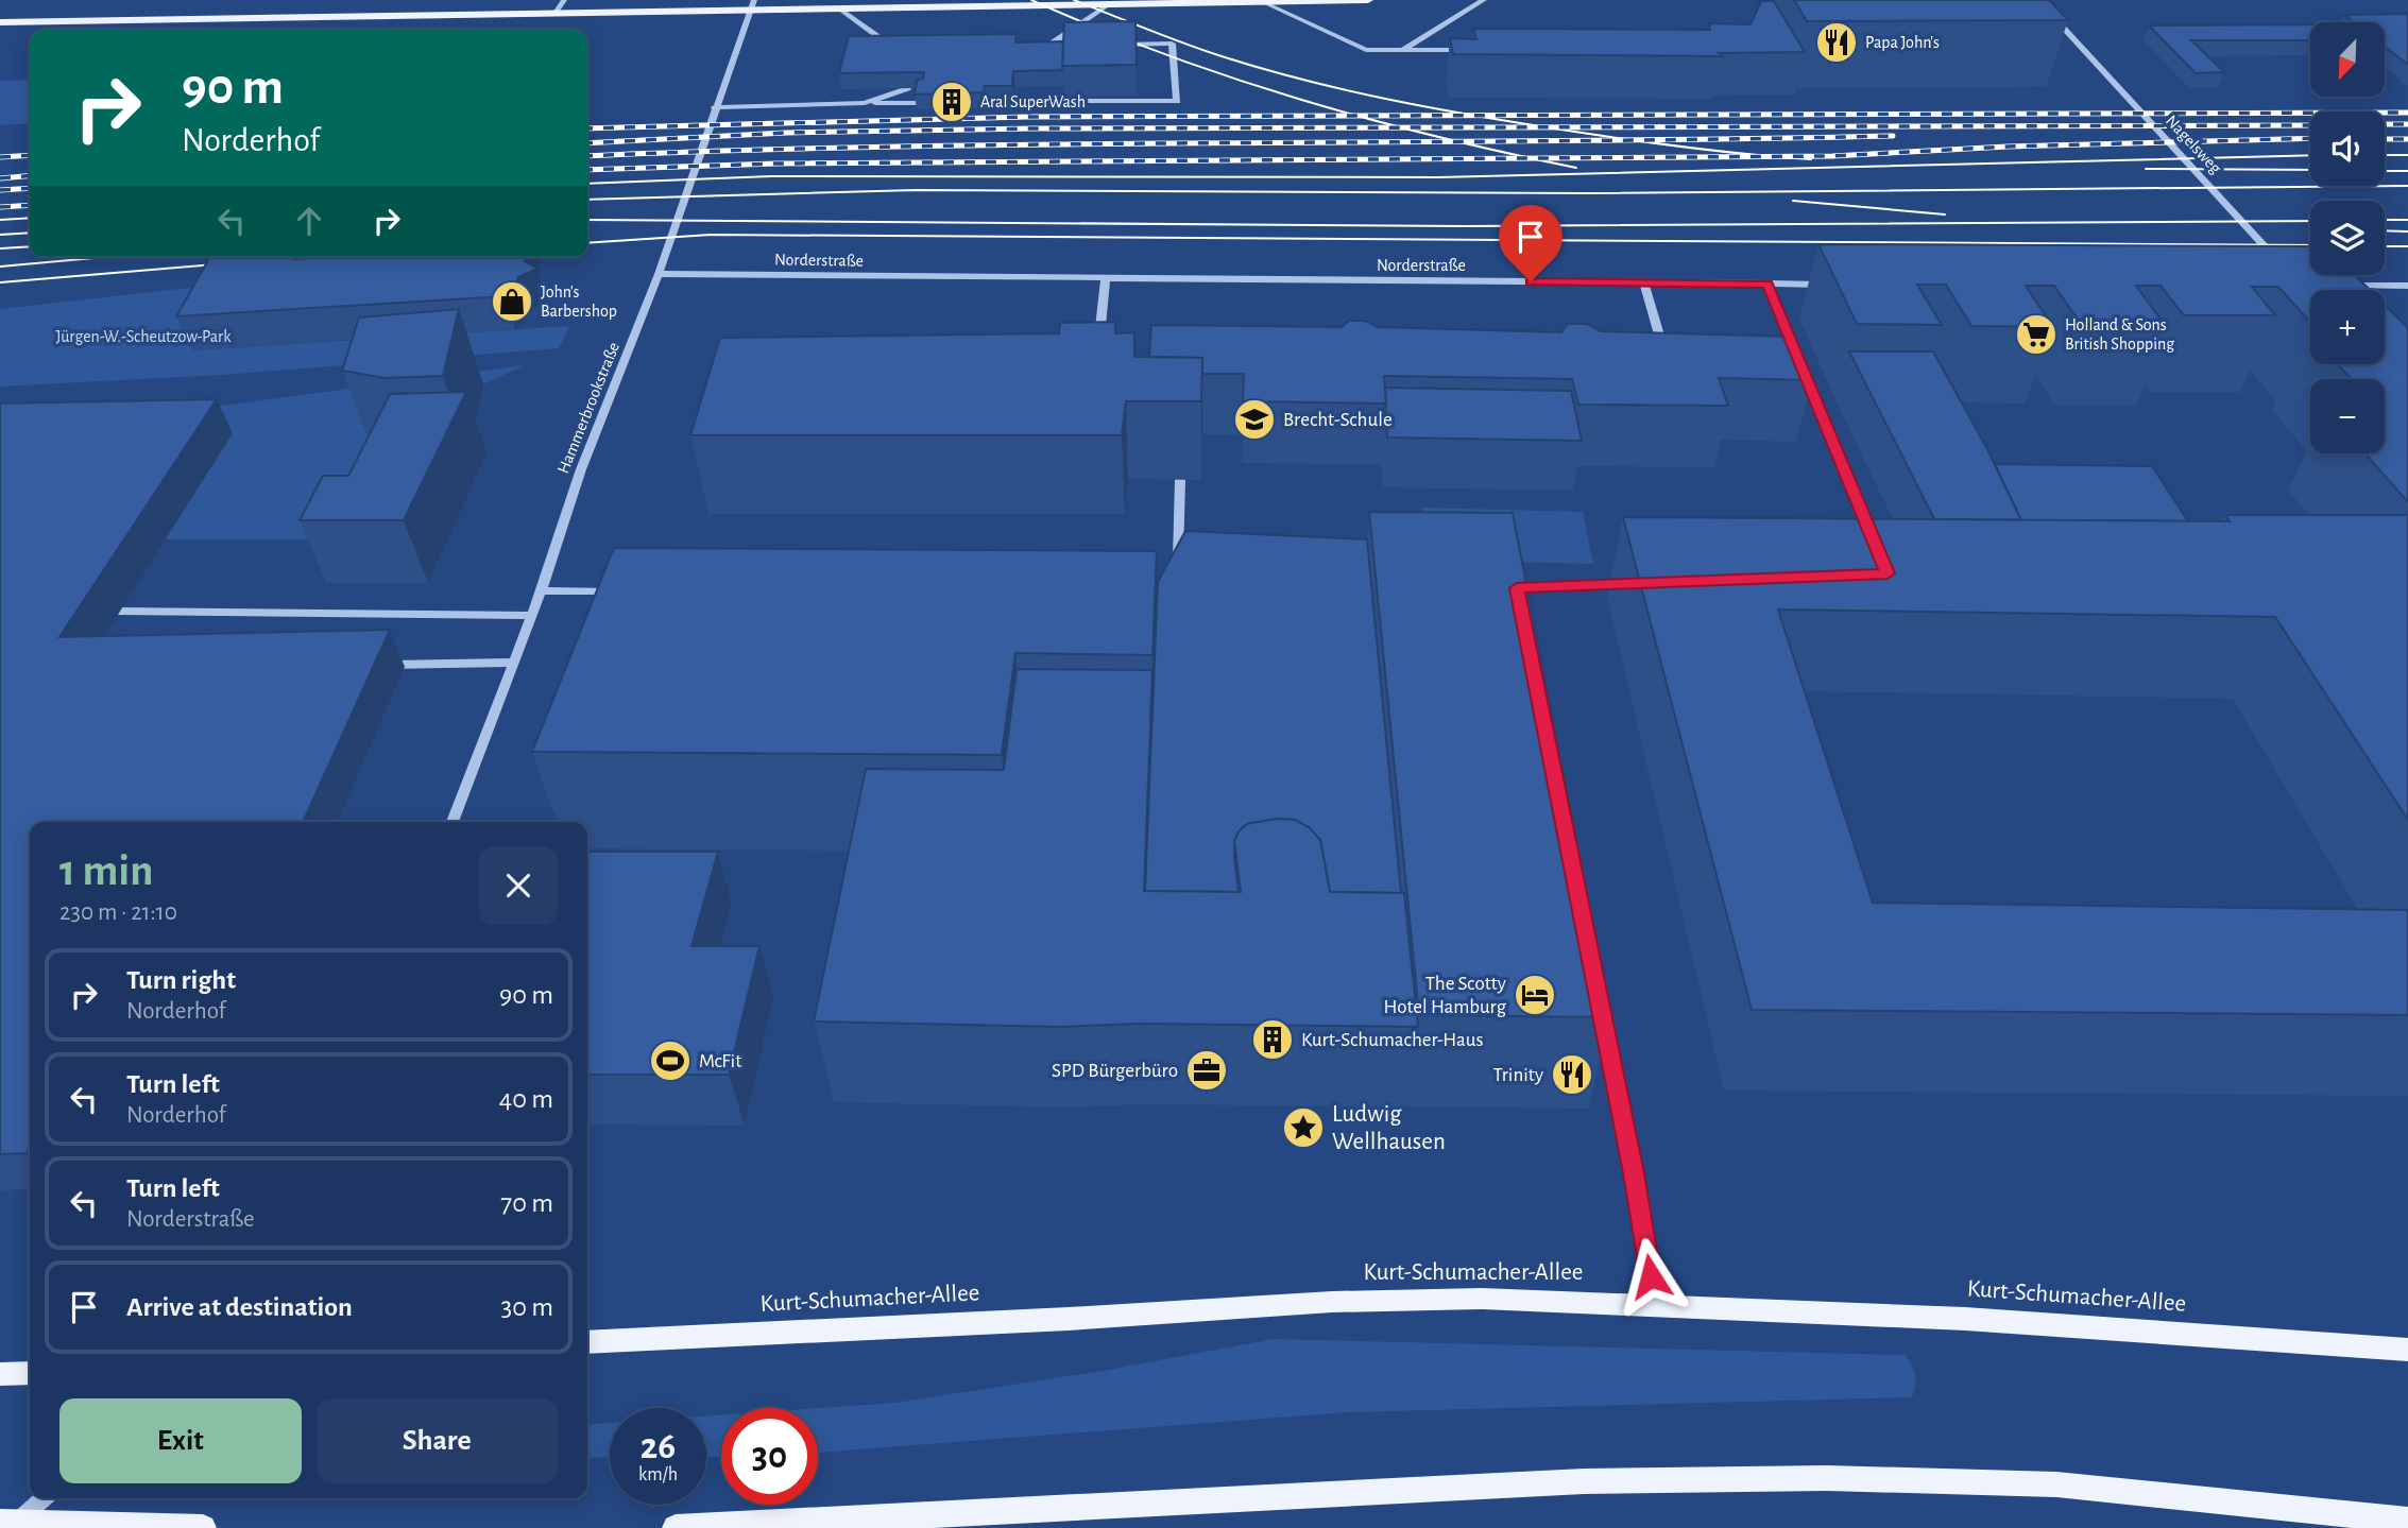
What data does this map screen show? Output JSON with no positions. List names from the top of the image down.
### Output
{
  "streets": {
    "main road": ["Kurt-Schumacher-Allee"],
    "street": ["Nagelsweg", "Norderstraße", "Hammerbrookstraße"]
  },
  "crossings": [
    ["Norderstraße", "Hammerbrookstraße"]
  ],
  "parks": ["Jürgen-W.-Scheutzow-Park"],
  "places": {
    "restaurant": ["Papa John's", "Trinity"],
    "building": ["Aral SuperWash", "Kurt-Schumacher-Haus"],
    "shop": ["John's Barbershop"],
    "supermarket": ["Holland & Sons British Shopping"],
    "school or university": ["Brecht-Schule"],
    "hotel": ["The Scotty Hotel Hamburg"],
    "sports": ["McFit"],
    "office": ["SPD Bürgerbüro"],
    "place": ["Ludwig Wellhausen"]
  },
  "north": "bottom left",
  "page": {
    "map_buttons": ["+", "−"],
    "turn": ["90 m", "Norderhof"],
    "heading": ["1 min", "230 m · 21:10"],
    "list": [
      {
        "name": "Turn right",
        "note": "Norderhof",
        "value": "90 m"
      },
      {
        "name": "Turn left",
        "note": "Norderhof",
        "value": "40 m"
      },
      {
        "name": "Turn left",
        "note": "Norderstraße",
        "value": "70 m"
      },
      {
        "name": "Arrive at destination",
        "value": "30 m"
      }
    ],
    "buttons": ["Exit", "Share"],
    "speed": "26 km/h",
    "limit": "30"
  }
}
